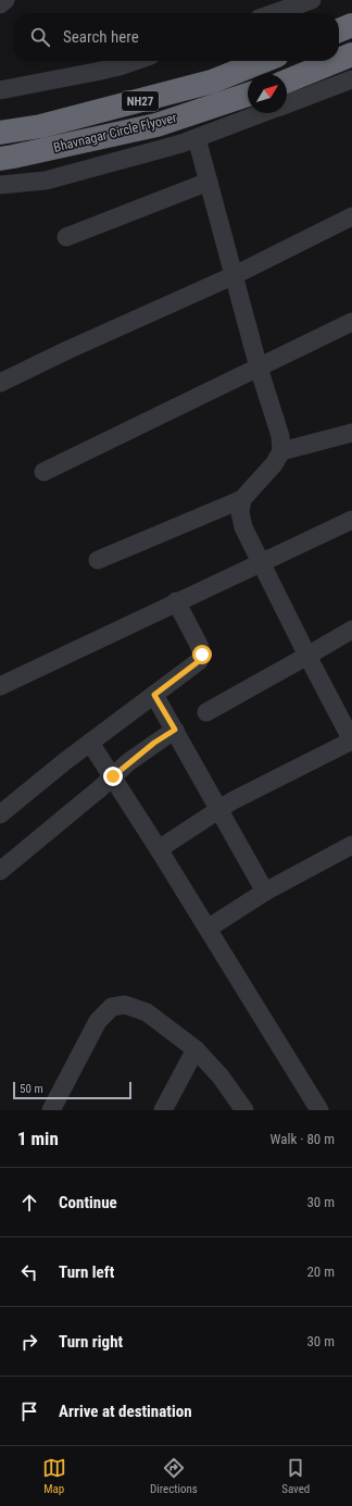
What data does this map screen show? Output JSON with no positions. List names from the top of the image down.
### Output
{
  "streets": {
    "highway": ["NH27", "Bhavnagar Circle Flyover"]
  },
  "scale_bar": "50 m",
  "north": "top right",
  "page": {
    "search": "Search here",
    "scale": "50 m",
    "heading": ["1 min", "Walk · 80 m"],
    "list": [
      ["Continue", "30 m"],
      ["Turn left", "20 m"],
      ["Turn right", "30 m"],
      "Arrive at destination"
    ],
    "nav": ["Map", "Directions", "Saved"]
  }
}
